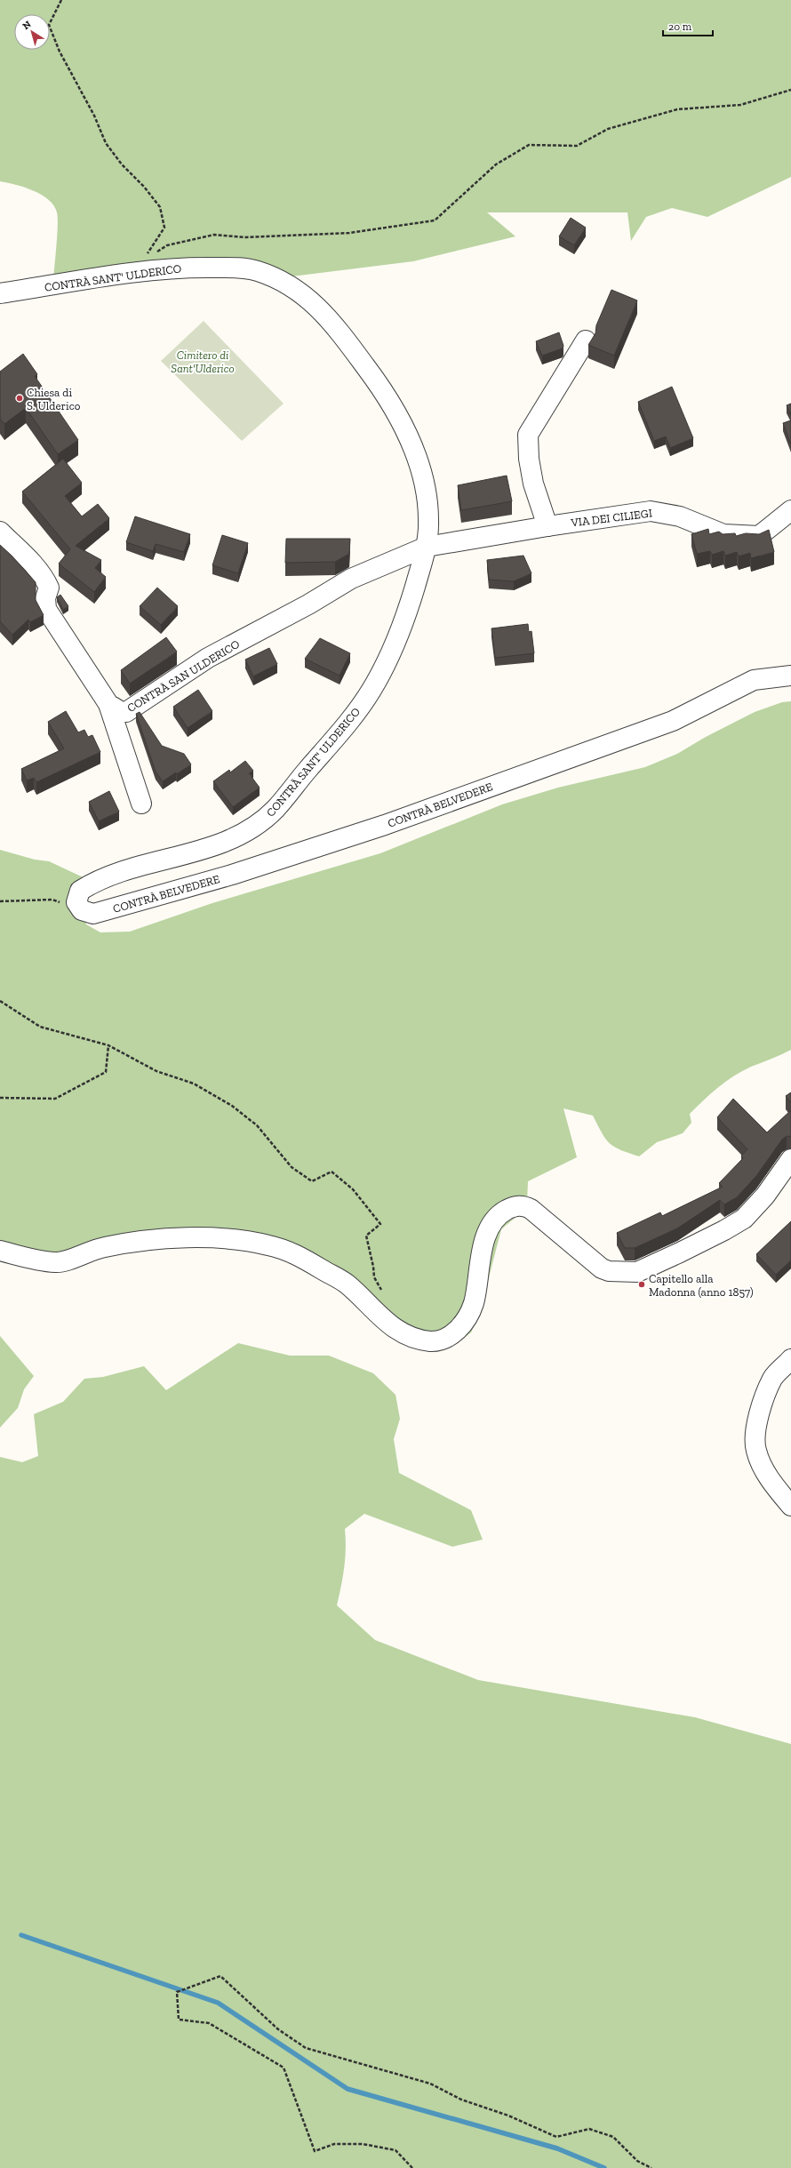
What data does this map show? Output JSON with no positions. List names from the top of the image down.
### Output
{
  "streets": {
    "street": [
      "CONTRÀ SANT' ULDERICO",
      "VIA DEI CILIEGI",
      "CONTRÀ SAN ULDERICO",
      "CONTRÀ BELVEDERE"
    ]
  },
  "crossings": [
    ["CONTRÀ SANT' ULDERICO", "VIA DEI CILIEGI"],
    ["CONTRÀ SANT' ULDERICO", "CONTRÀ SAN ULDERICO"],
    ["CONTRÀ SANT' ULDERICO", "CONTRÀ BELVEDERE"],
    ["VIA DEI CILIEGI", "CONTRÀ SAN ULDERICO"]
  ],
  "parks": ["Cimitero di Sant'Ulderico"],
  "places": ["Chiesa di S. Ulderico", "Capitello alla Madonna (anno 1857)"],
  "scale_bar": "20 m",
  "north": "top left"
}
